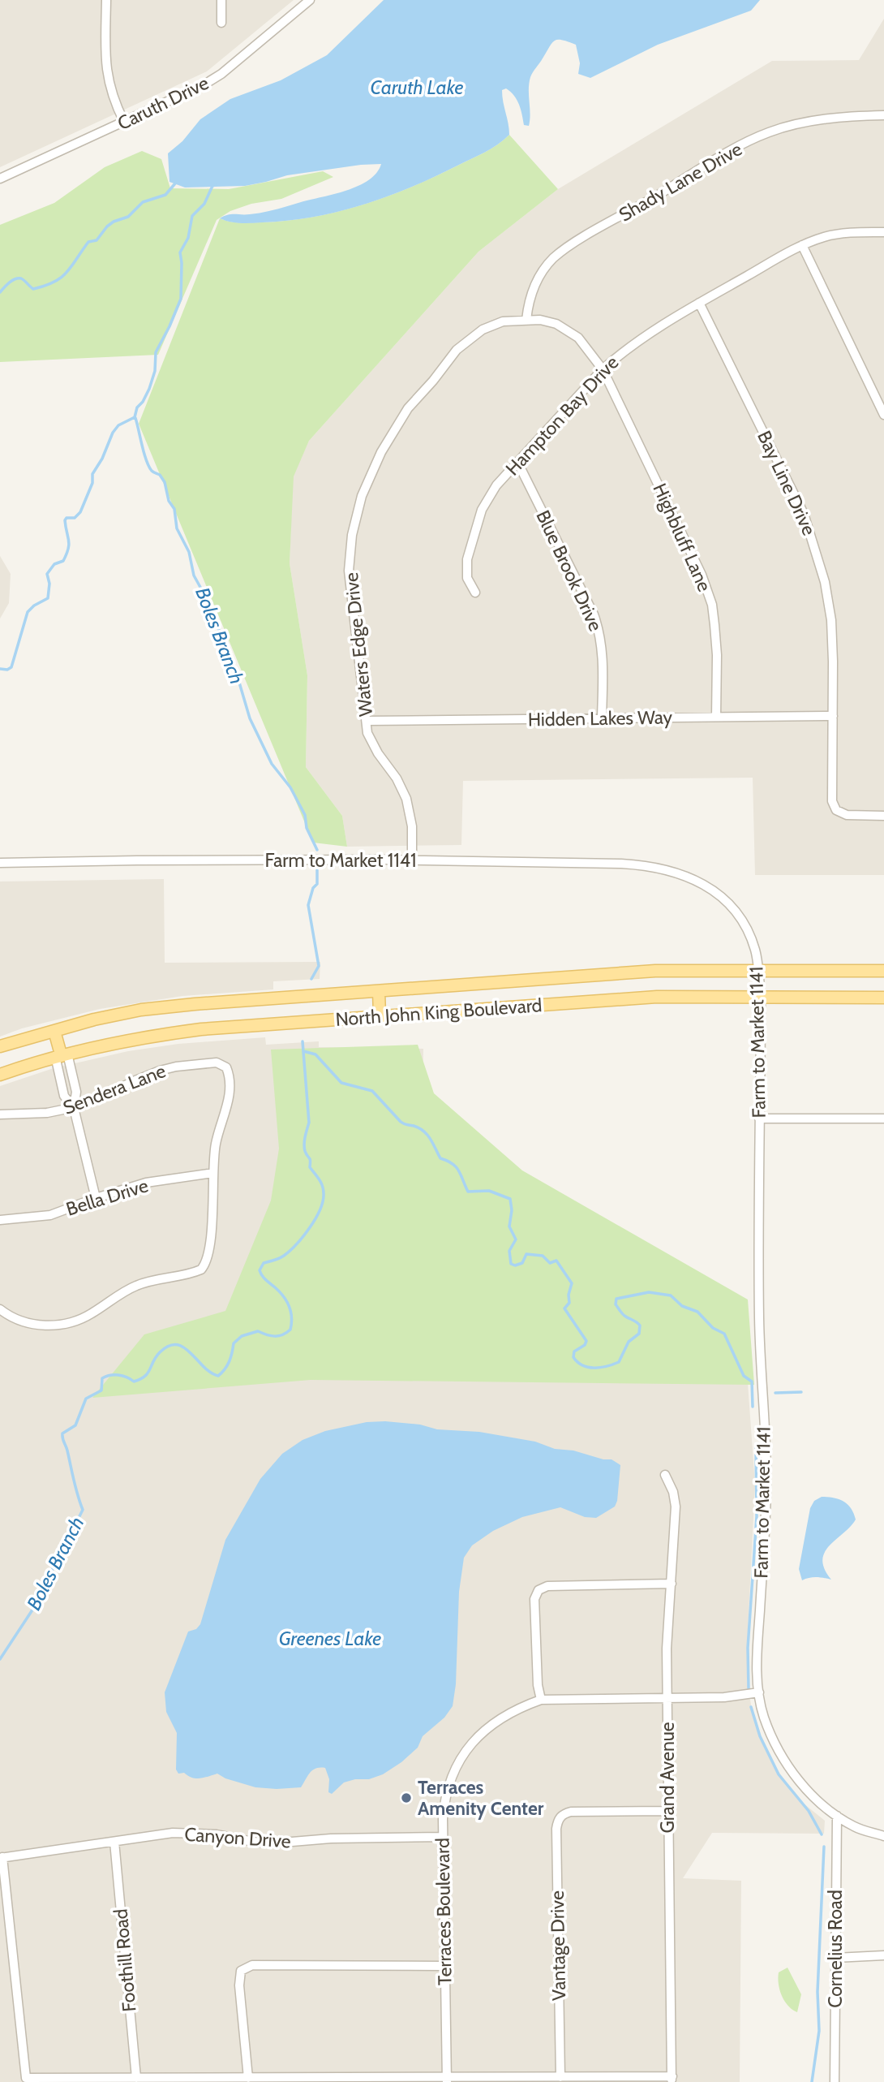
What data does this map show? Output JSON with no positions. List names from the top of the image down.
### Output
{
  "streets": {
    "main road": ["North John King Boulevard"],
    "street": [
      "Caruth Drive",
      "Shady Lane Drive",
      "Hampton Bay Drive",
      "Bay Line Drive",
      "Highbluff Lane",
      "Blue Brook Drive",
      "Waters Edge Drive",
      "Hidden Lakes Way",
      "Farm to Market 1141",
      "Sendera Lane",
      "Bella Drive",
      "Grand Avenue",
      "Canyon Drive",
      "Terraces Boulevard",
      "Vantage Drive",
      "Cornelius Road",
      "Foothill Road"
    ]
  },
  "crossings": [
    ["Shady Lane Drive", "Waters Edge Drive"],
    ["Hampton Bay Drive", "Bay Line Drive"],
    ["Hampton Bay Drive", "Highbluff Lane"],
    ["Hampton Bay Drive", "Blue Brook Drive"],
    ["Hampton Bay Drive", "Waters Edge Drive"],
    ["Bay Line Drive", "Hidden Lakes Way"],
    ["Highbluff Lane", "Waters Edge Drive"],
    ["Highbluff Lane", "Hidden Lakes Way"],
    ["Blue Brook Drive", "Hidden Lakes Way"],
    ["Waters Edge Drive", "Hidden Lakes Way"],
    ["Waters Edge Drive", "Farm to Market 1141"],
    ["Farm to Market 1141", "North John King Boulevard"],
    ["Farm to Market 1141", "Terraces Boulevard"],
    ["Farm to Market 1141", "Cornelius Road"],
    ["Sendera Lane", "Bella Drive"],
    ["Grand Avenue", "Terraces Boulevard"],
    ["Grand Avenue", "Vantage Drive"],
    ["Canyon Drive", "Terraces Boulevard"],
    ["Canyon Drive", "Foothill Road"]
  ],
  "water": ["Caruth Lake", "Boles Branch", "Greenes Lake"],
  "places": ["Terraces Amenity Center"]
}
